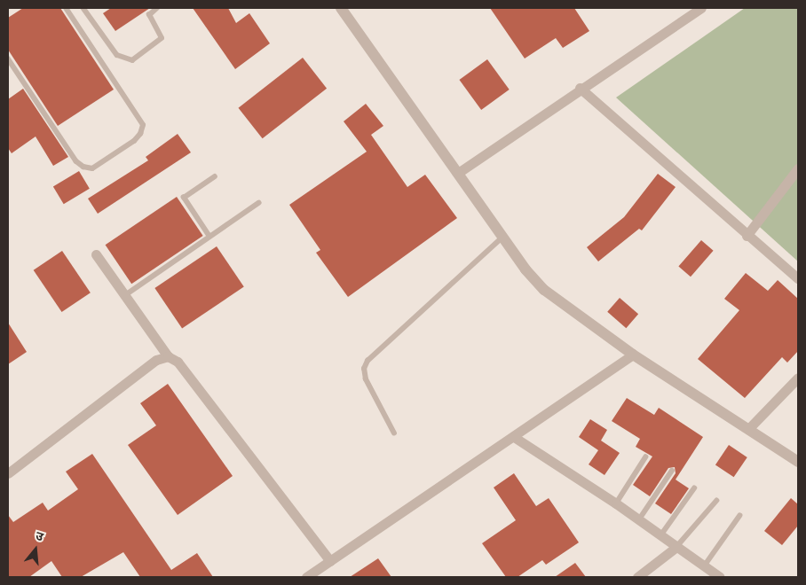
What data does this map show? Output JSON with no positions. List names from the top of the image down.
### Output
{
  "north": "top"
}
